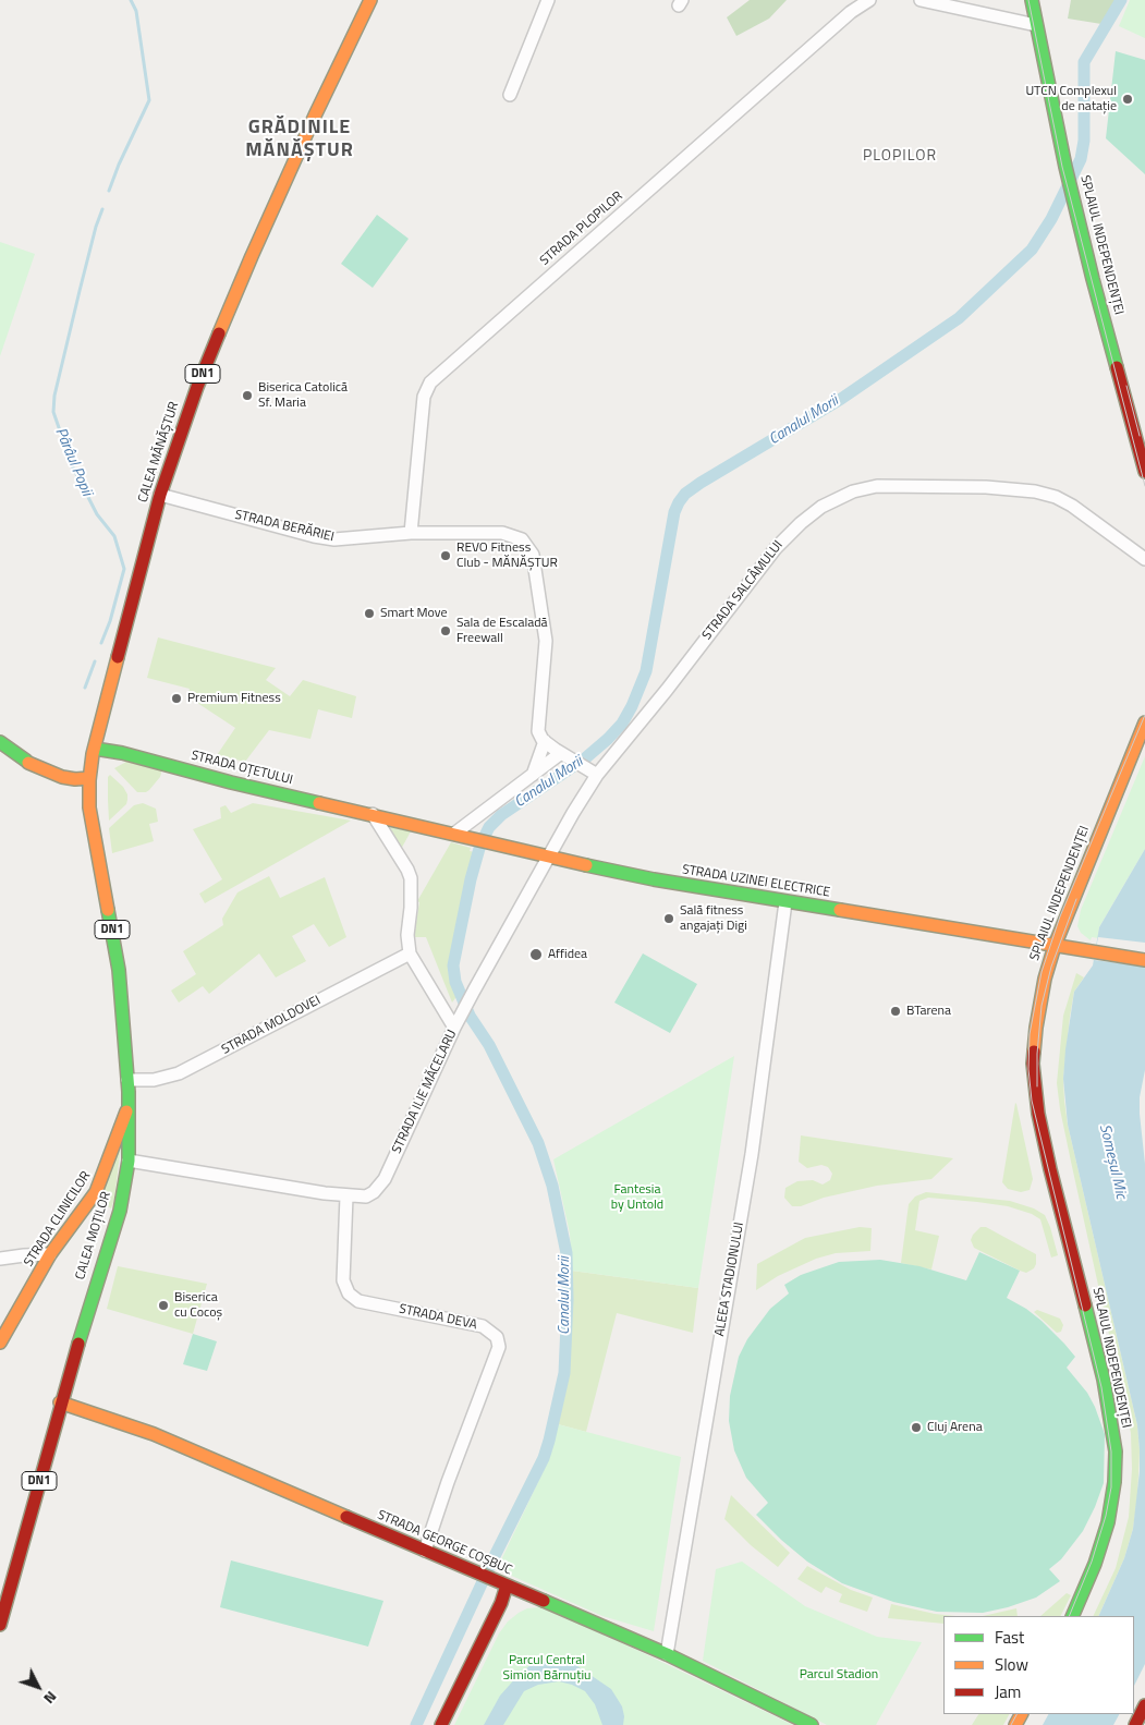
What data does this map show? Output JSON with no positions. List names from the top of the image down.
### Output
{
  "streets": {
    "main road": [
      "SPLAIUL INDEPENDENȚEI",
      "DN1",
      "CALEA MĂNĂȘTUR",
      "STRADA OȚETULUI",
      "STRADA UZINEI ELECTRICE",
      "STRADA CLINICILOR",
      "CALEA MOȚILOR",
      "STRADA GEORGE COȘBUC"
    ],
    "street": [
      "STRADA PLOPILOR",
      "STRADA BERĂRIEI",
      "STRADA SALCÂMULUI",
      "STRADA MOLDOVEI",
      "STRADA ILIE MĂCELARU",
      "ALEEA STADIONULUI",
      "STRADA DEVA"
    ]
  },
  "crossings": [
    ["STRADA PLOPILOR", "STRADA BERĂRIEI"],
    ["SPLAIUL INDEPENDENȚEI", "STRADA UZINEI ELECTRICE"],
    ["CALEA MĂNĂȘTUR", "STRADA BERĂRIEI"],
    ["CALEA MĂNĂȘTUR", "STRADA OȚETULUI"],
    ["CALEA MĂNĂȘTUR", "CALEA MOȚILOR"],
    ["STRADA SALCÂMULUI", "STRADA ILIE MĂCELARU"],
    ["STRADA OȚETULUI", "STRADA UZINEI ELECTRICE"],
    ["STRADA UZINEI ELECTRICE", "STRADA ILIE MĂCELARU"],
    ["STRADA UZINEI ELECTRICE", "ALEEA STADIONULUI"],
    ["STRADA MOLDOVEI", "CALEA MOȚILOR"],
    ["STRADA ILIE MĂCELARU", "CALEA MOȚILOR"],
    ["STRADA ILIE MĂCELARU", "STRADA DEVA"],
    ["STRADA CLINICILOR", "CALEA MOȚILOR"],
    ["CALEA MOȚILOR", "STRADA GEORGE COȘBUC"],
    ["ALEEA STADIONULUI", "STRADA GEORGE COȘBUC"],
    ["STRADA DEVA", "STRADA GEORGE COȘBUC"]
  ],
  "districts": ["GRĂDINILE MĂNĂȘTUR", "PLOPILOR"],
  "water": ["Canalul Morii", "Pârâul Popii", "Someșul Mic"],
  "parks": ["Fantesia by Untold", "Parcul Central Simion Bărnuțiu", "Parcul Stadion"],
  "places": [
    "UTCN Complexul de natație",
    "Biserica Catolică Sf. Maria",
    "REVO Fitness Club - MĂNĂȘTUR",
    "Smart Move",
    "Sala de Escaladă Freewall",
    "Premium Fitness",
    "Sală fitness angajați Digi",
    "Affidea",
    "BTarena",
    "Biserica cu Cocoș",
    "Cluj Arena"
  ],
  "legend": ["Fast", "Slow", "Jam"],
  "north": "bottom right"
}
